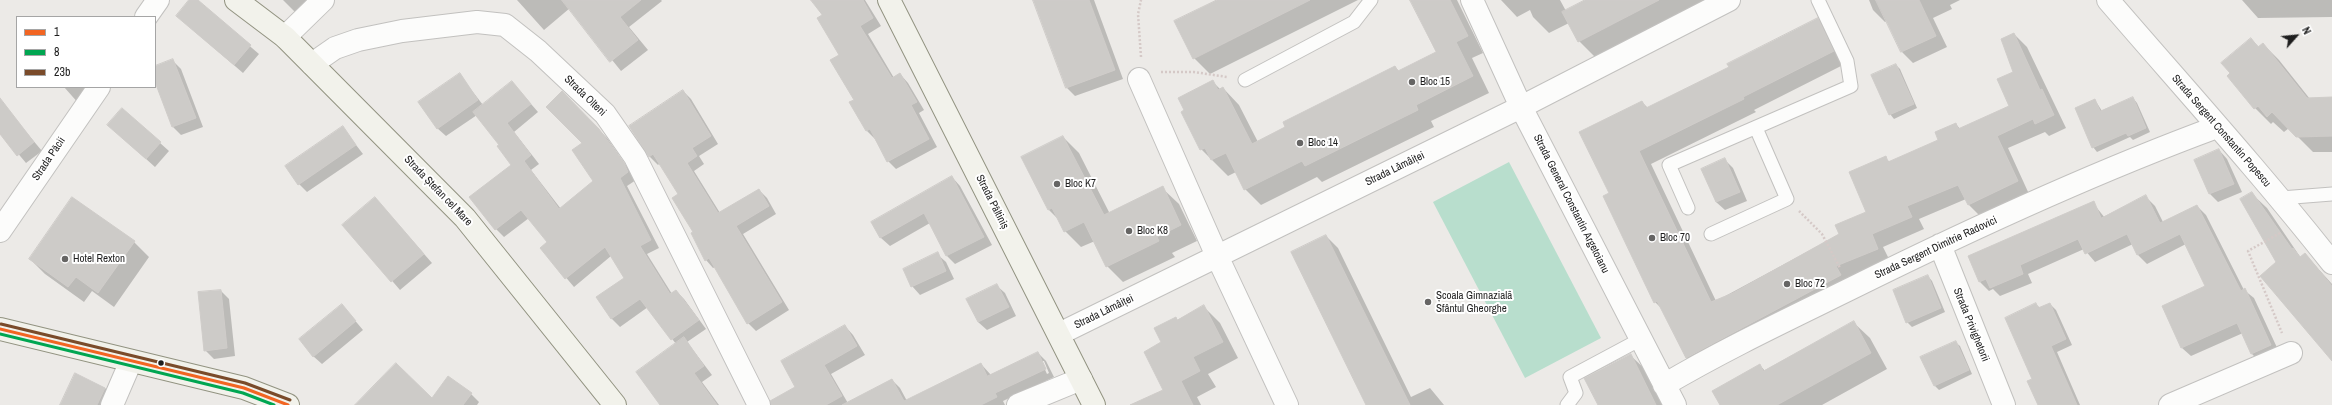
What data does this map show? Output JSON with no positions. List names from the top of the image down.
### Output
{
  "streets": {
    "street": [
      "Strada Olteni",
      "Strada Sergent Constantin Popescu",
      "Strada Păcii",
      "Strada Lămâiței",
      "Strada Ștefan cel Mare",
      "Strada Păltiniș",
      "Strada General Constantin Argetoianu",
      "Strada Sergent Dimitrie Radovici",
      "Strada Privighetorii"
    ]
  },
  "crossings": [
    ["Strada Olteni", "Strada Ștefan cel Mare"],
    ["Strada Sergent Constantin Popescu", "Strada Sergent Dimitrie Radovici"],
    ["Strada Lămâiței", "Strada Păltiniș"],
    ["Strada Lămâiței", "Strada General Constantin Argetoianu"],
    ["Strada General Constantin Argetoianu", "Strada Sergent Dimitrie Radovici"],
    ["Strada Sergent Dimitrie Radovici", "Strada Privighetorii"]
  ],
  "places": [
    "Bloc 15",
    "Bloc 14",
    "Bloc K7",
    "Bloc K8",
    "Bloc 70",
    "Hotel Rexton",
    "Bloc 72",
    "Școala Gimnazială Sfântul Gheorghe"
  ],
  "lines": ["transit line 23b", "transit line 1", "transit line 8"],
  "legend": ["1", "8", "23b"],
  "north": "top right"
}
